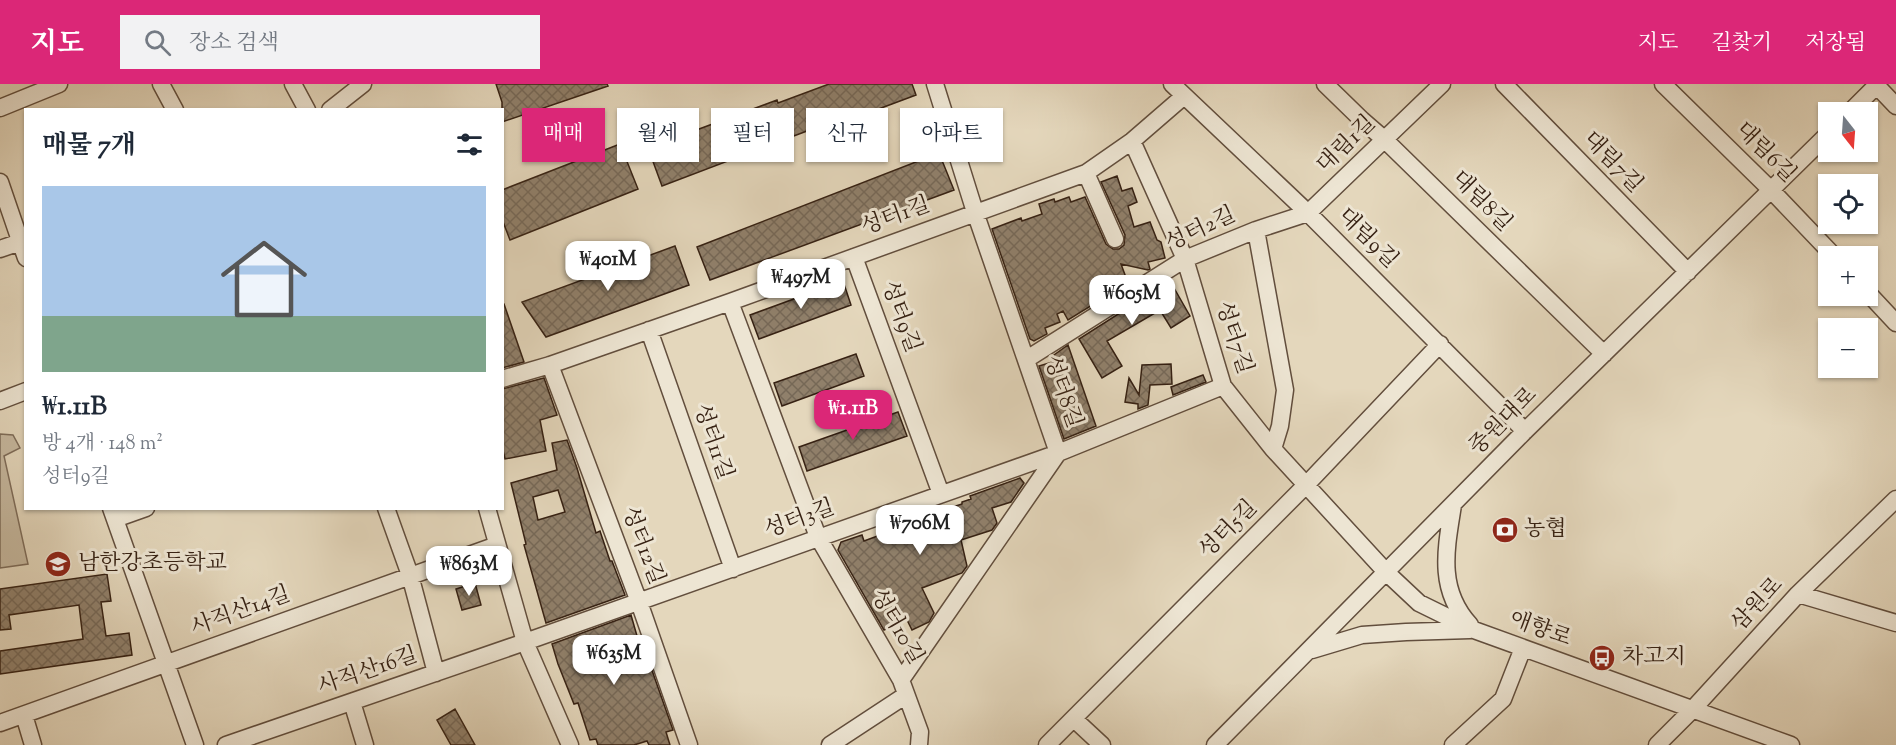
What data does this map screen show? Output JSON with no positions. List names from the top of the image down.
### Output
{
  "streets": {
    "street": [
      "대림1길",
      "대림6길",
      "대림7길",
      "대림8길",
      "성터1길",
      "성터2길",
      "대림9길",
      "성터9길",
      "성터7길",
      "성터8길",
      "중원대로",
      "성터11길",
      "성터3길",
      "성터5길",
      "성터12길",
      "삼원로",
      "사직산14길",
      "성터10길",
      "애향로",
      "사직산16길"
    ]
  },
  "crossings": [
    ["대림1길", "대림8길"],
    ["대림1길", "성터2길"],
    ["대림1길", "대림9길"],
    ["대림6길", "중원대로"],
    ["대림7길", "중원대로"],
    ["대림8길", "중원대로"],
    ["성터1길", "대림9길"],
    ["성터1길", "성터9길"],
    ["성터1길", "성터7길"],
    ["성터1길", "성터8길"],
    ["성터1길", "성터11길"],
    ["성터1길", "성터12길"],
    ["성터1길", "성터10길"],
    ["성터2길", "대림9길"],
    ["성터2길", "성터7길"],
    ["성터2길", "성터8길"],
    ["대림9길", "중원대로"],
    ["대림9길", "성터5길"],
    ["성터9길", "성터3길"],
    ["성터7길", "중원대로"],
    ["성터7길", "성터3길"],
    ["성터7길", "성터5길"],
    ["성터7길", "애향로"],
    ["성터8길", "성터3길"],
    ["성터8길", "성터10길"],
    ["중원대로", "애향로"],
    ["성터11길", "성터3길"],
    ["성터3길", "성터12길"],
    ["성터3길", "성터10길"],
    ["성터3길", "사직산16길"],
    ["삼원로", "애향로"]
  ],
  "places": {
    "bank": ["농협"],
    "school or university": ["남한강초등학교"],
    "bus stop": ["차고지"]
  },
  "north": "bottom",
  "page": {
    "header": "지도",
    "search": "장소 검색",
    "nav": ["지도", "길찾기", "저장됨"],
    "map_buttons": ["+", "−"],
    "chip": [
      "매매",
      "월세",
      "필터",
      "신규",
      "아파트"
    ],
    "heading": "매물 7개",
    "list": [
      {
        "name": "₩1.11B",
        "note": "방 4개 · 148 m² · 성터9길"
      }
    ],
    "price": [
      "₩401M",
      "₩497M",
      "₩605M",
      "₩1.11B",
      "₩706M",
      "₩863M",
      "₩635M"
    ]
  }
}
